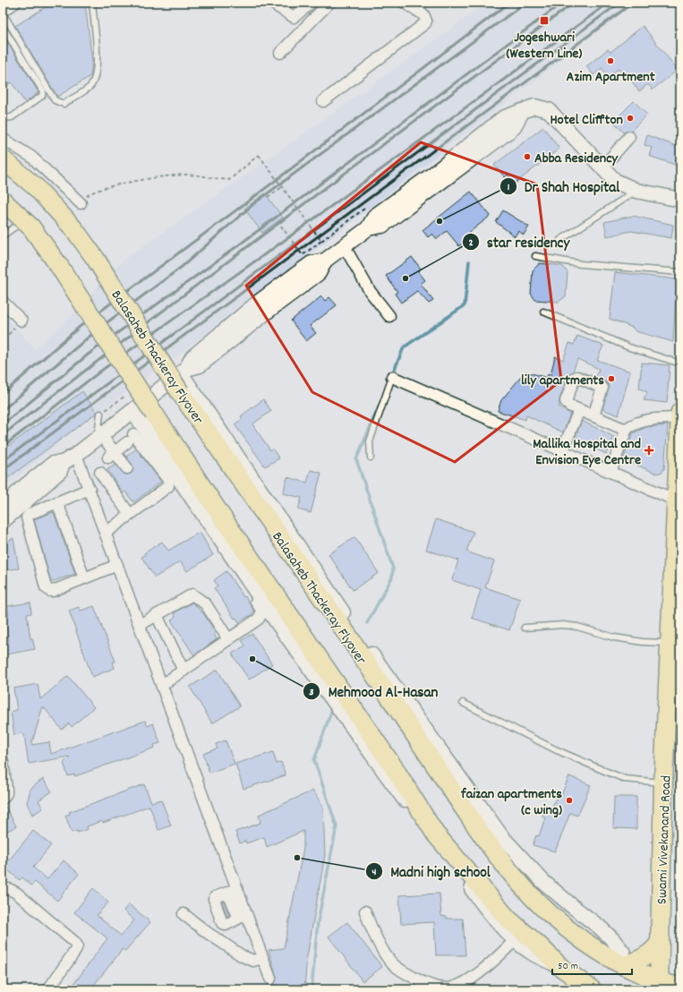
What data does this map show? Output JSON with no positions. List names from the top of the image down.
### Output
{
  "streets": {
    "main road": ["Balasaheb Thackeray Flyover", "Swami Vivekanand Road"]
  },
  "crossings": [
    ["Balasaheb Thackeray Flyover", "Swami Vivekanand Road"]
  ],
  "places": {
    "transit": ["Jogeshwari (Western Line)"],
    "other": [
      "Azim Apartment",
      "Hotel Cliffton",
      "Abba Residency",
      "Dr Shah Hospital",
      "star residency",
      "lily apartments",
      "Mehmood Al-Hasan",
      "faizan apartments (c wing)",
      "Madni high school"
    ],
    "health": ["Mallika Hospital and Envision Eye Centre"]
  },
  "scale_bar": "50 m"
}
